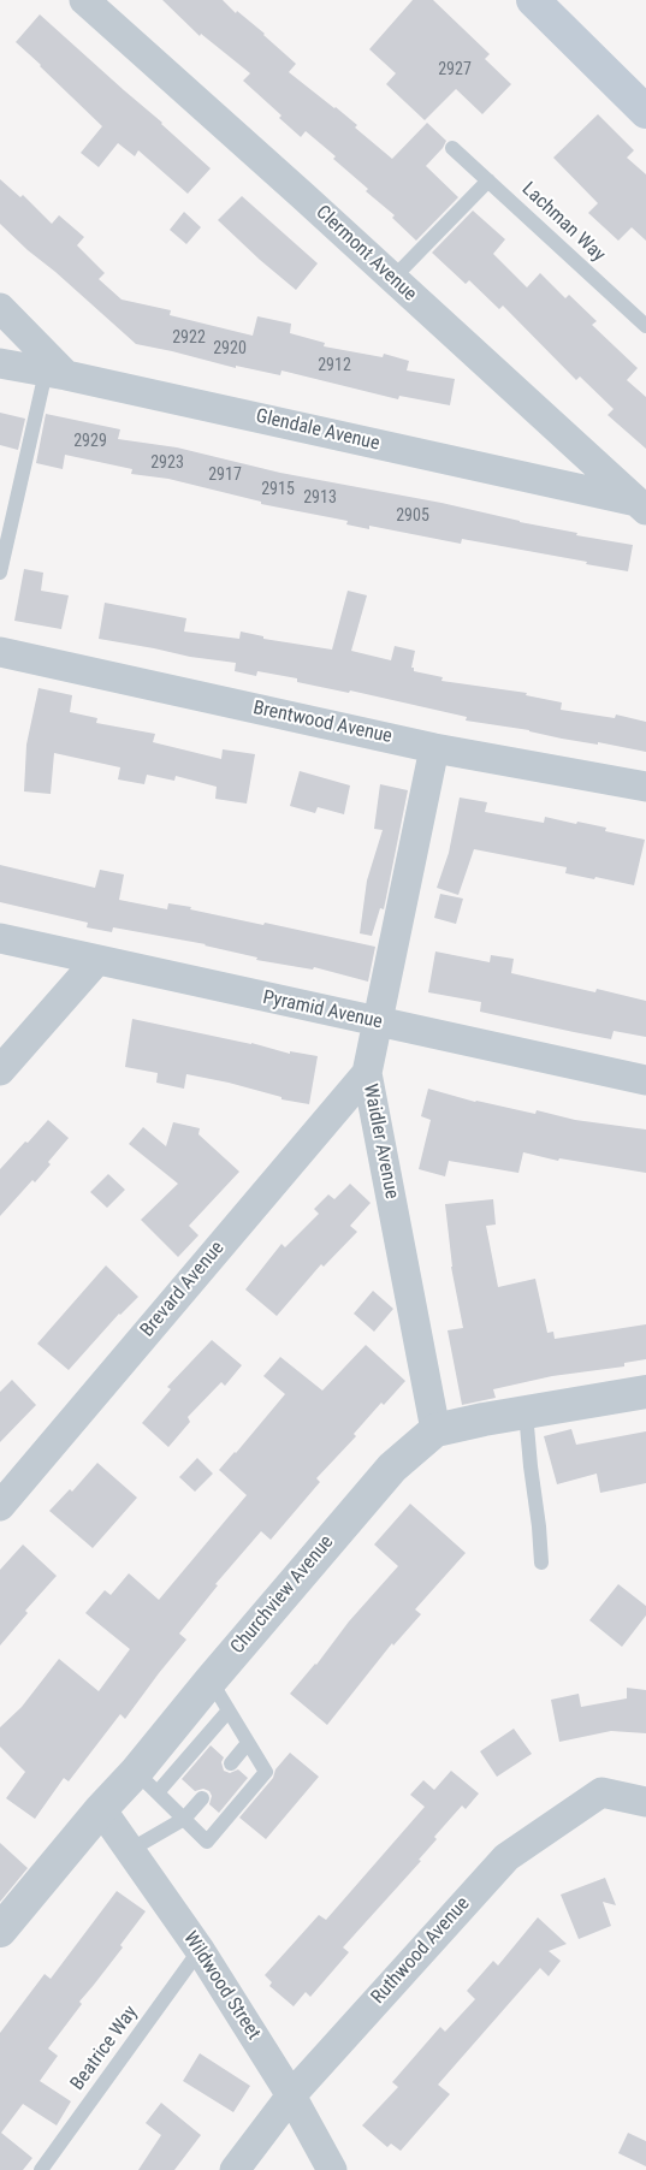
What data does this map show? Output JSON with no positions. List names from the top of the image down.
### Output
{
  "streets": {
    "street": [
      "Clermont Avenue",
      "Glendale Avenue",
      "Brentwood Avenue",
      "Pyramid Avenue",
      "Waidler Avenue",
      "Brevard Avenue",
      "Churchview Avenue",
      "Ruthwood Avenue",
      "Wildwood Street"
    ],
    "lane": ["Lachman Way", "Beatrice Way"]
  },
  "crossings": [
    ["Clermont Avenue", "Glendale Avenue"],
    ["Brentwood Avenue", "Waidler Avenue"],
    ["Pyramid Avenue", "Waidler Avenue"],
    ["Waidler Avenue", "Brevard Avenue"],
    ["Waidler Avenue", "Churchview Avenue"],
    ["Churchview Avenue", "Wildwood Street"],
    ["Ruthwood Avenue", "Wildwood Street"],
    ["Wildwood Street", "Beatrice Way"]
  ],
  "house_numbers": [
    "2927",
    "2922",
    "2920",
    "2912",
    "2929",
    "2923",
    "2917",
    "2915",
    "2913",
    "2905"
  ]
}
